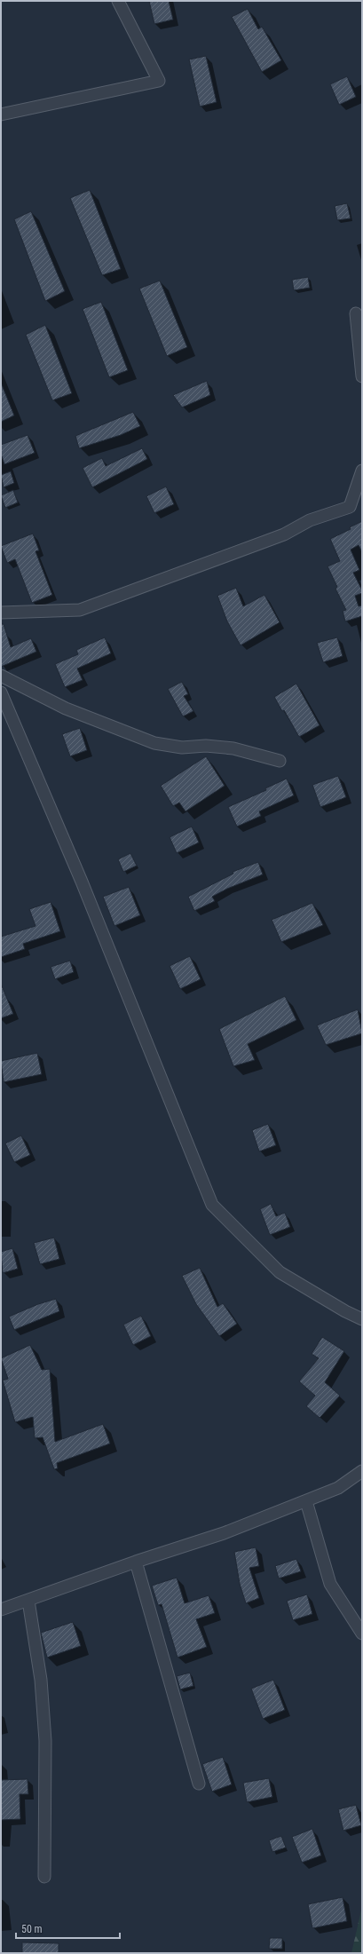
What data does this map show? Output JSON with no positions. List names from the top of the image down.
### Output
{
  "scale_bar": "50 m"
}
